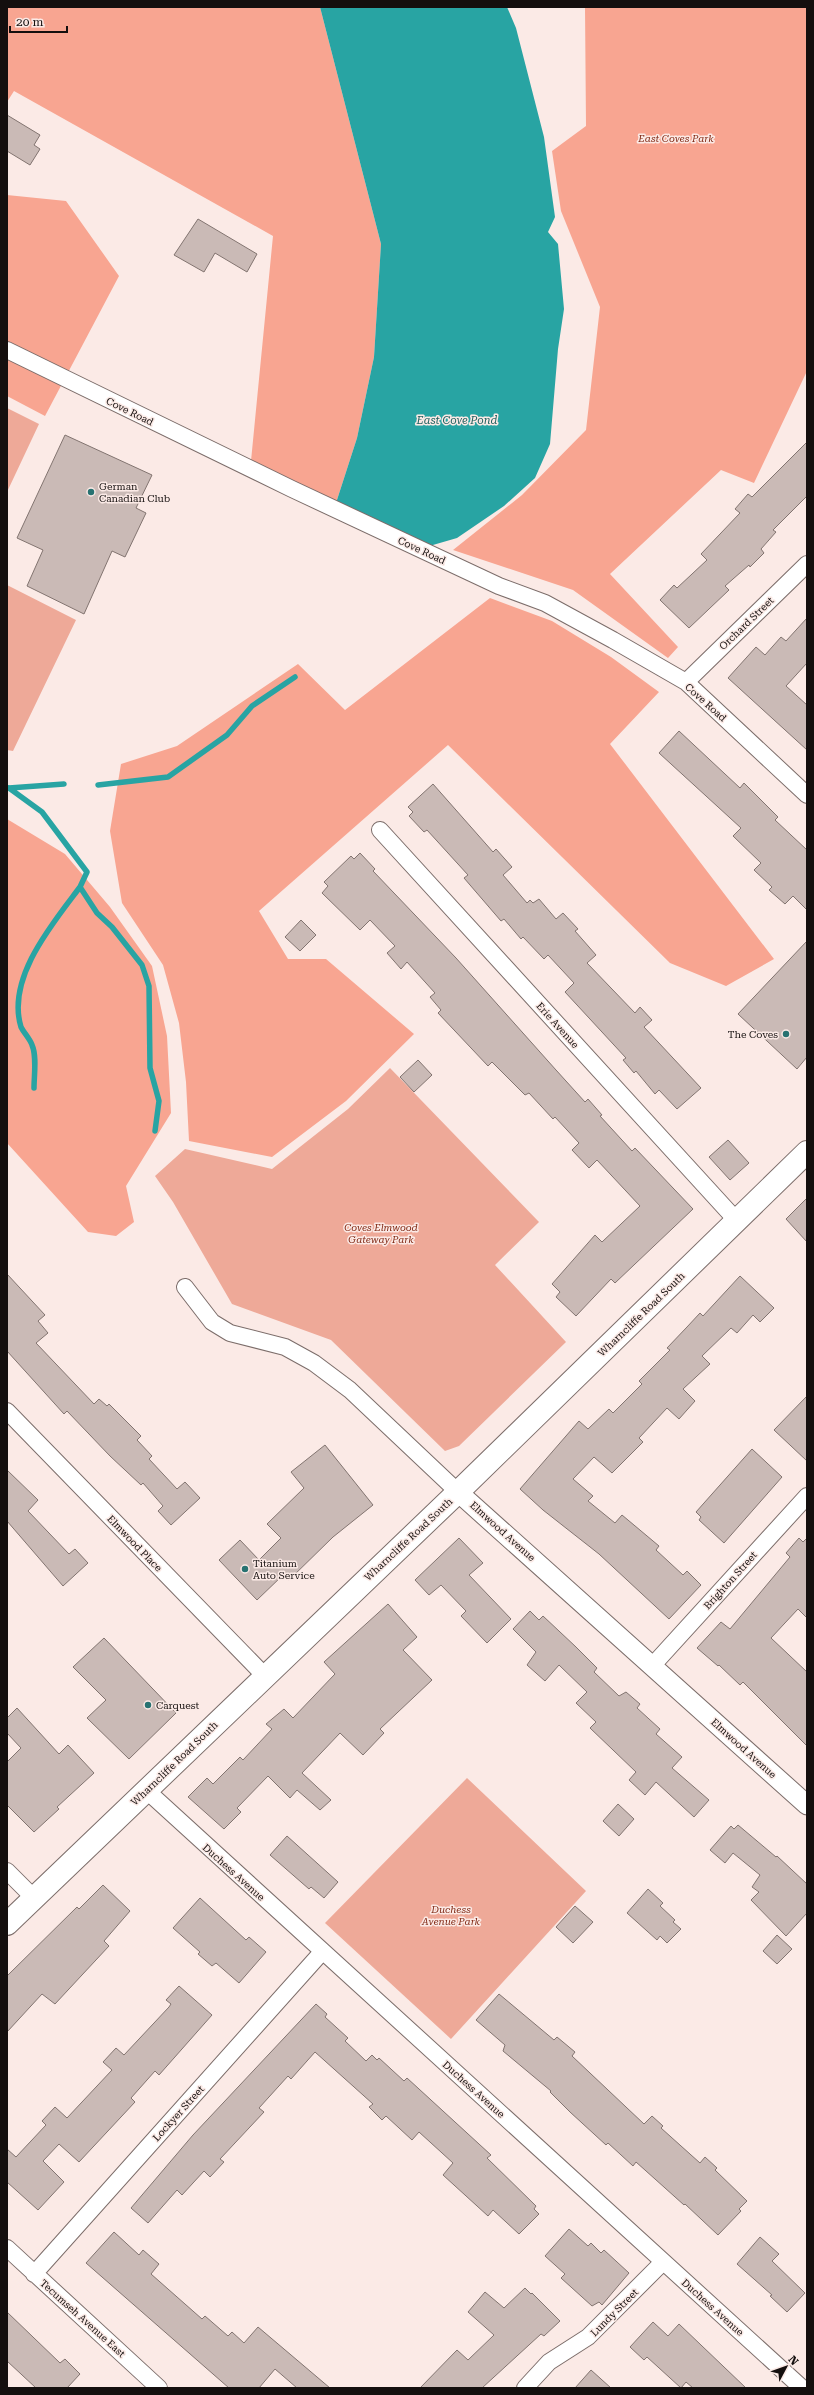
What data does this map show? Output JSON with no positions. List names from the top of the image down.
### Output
{
  "streets": {
    "main road": ["Wharncliffe Road South"],
    "street": [
      "Cove Road",
      "Orchard Street",
      "Erie Avenue",
      "Elmwood Avenue",
      "Elmwood Place",
      "Brighton Street",
      "Duchess Avenue",
      "Lockyer Street",
      "Lundy Street",
      "Tecumseh Avenue East"
    ]
  },
  "crossings": [
    ["Cove Road", "Orchard Street"],
    ["Erie Avenue", "Wharncliffe Road South"],
    ["Wharncliffe Road South", "Elmwood Avenue"],
    ["Wharncliffe Road South", "Elmwood Place"],
    ["Wharncliffe Road South", "Duchess Avenue"],
    ["Elmwood Avenue", "Brighton Street"],
    ["Duchess Avenue", "Lockyer Street"],
    ["Duchess Avenue", "Lundy Street"],
    ["Lockyer Street", "Tecumseh Avenue East"]
  ],
  "water": ["East Cove Pond"],
  "parks": ["East Coves Park", "Coves Elmwood Gateway Park", "Duchess Avenue Park"],
  "places": [
    "German Canadian Club",
    "The Coves",
    "Titanium Auto Service",
    "Carquest"
  ],
  "scale_bar": "20 m",
  "north": "top right"
}
